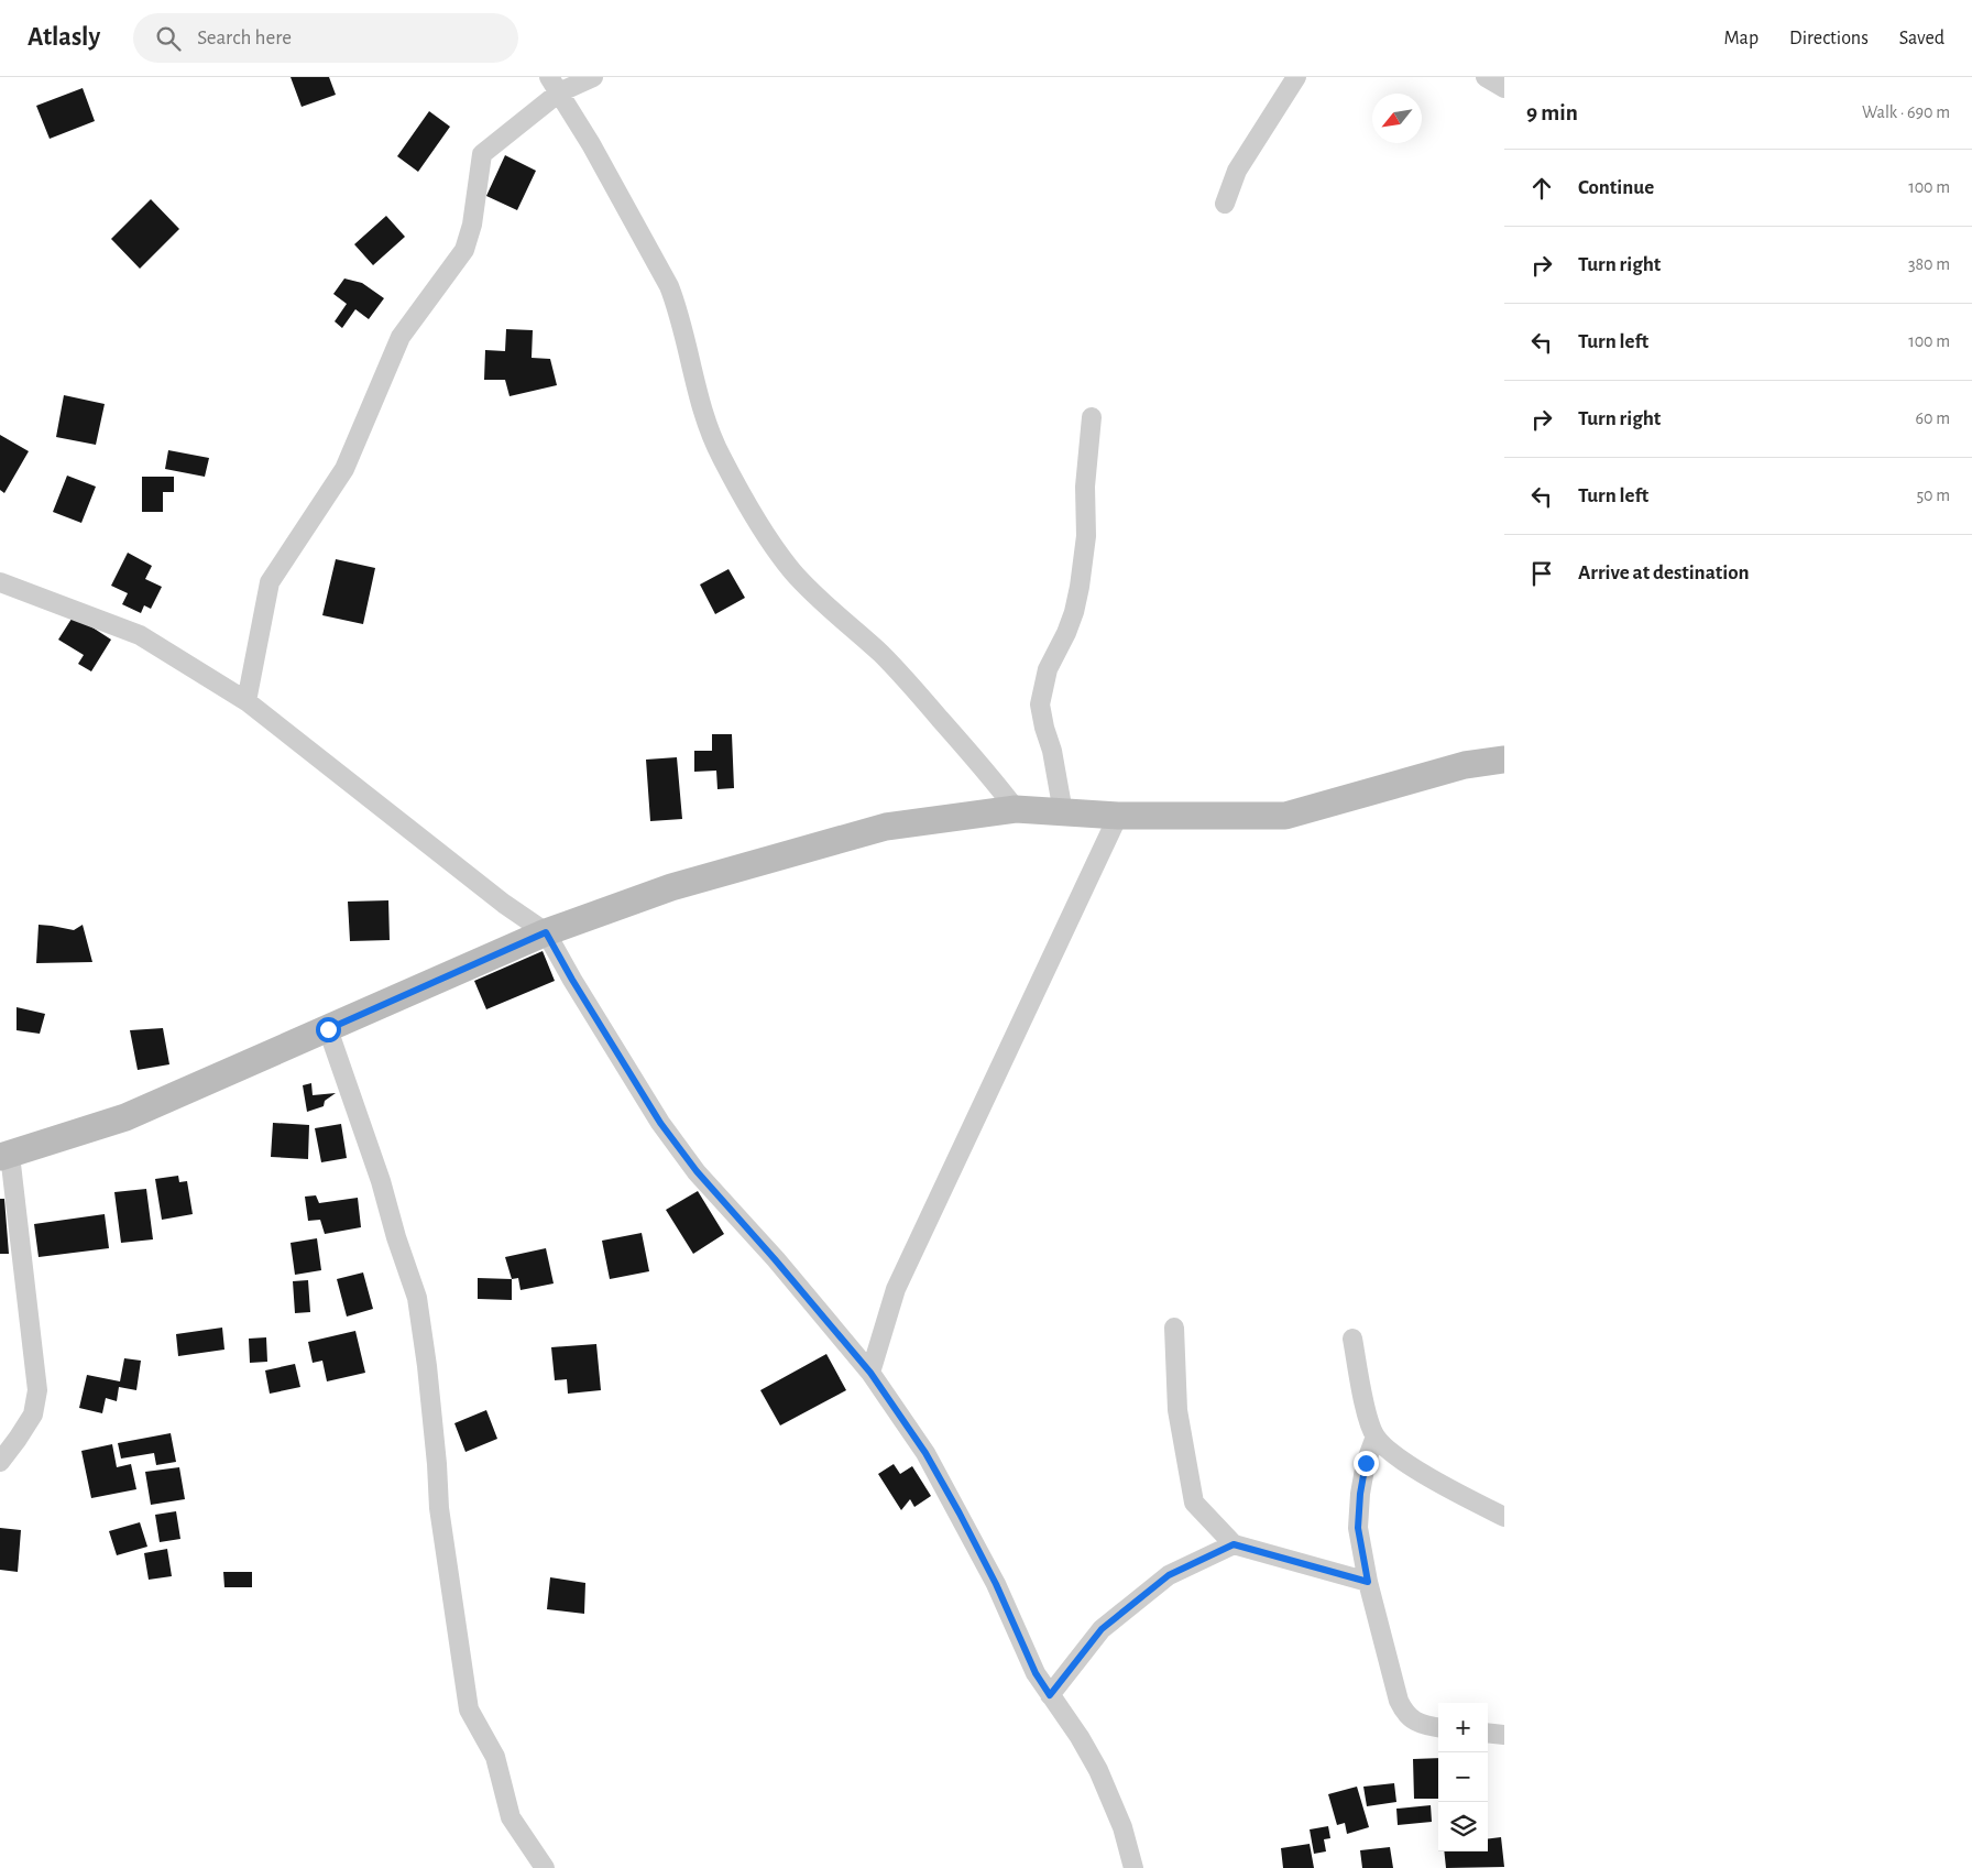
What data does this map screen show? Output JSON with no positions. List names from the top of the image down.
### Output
{
  "north": "bottom left",
  "page": {
    "header": "Atlasly",
    "search": "Search here",
    "nav": ["Map", "Directions", "Saved"],
    "heading": ["9 min", "Walk · 690 m"],
    "list": [
      ["Continue", "100 m"],
      ["Turn right", "380 m"],
      ["Turn left", "100 m"],
      ["Turn right", "60 m"],
      ["Turn left", "50 m"],
      "Arrive at destination"
    ],
    "map_buttons": ["+", "−"]
  }
}
